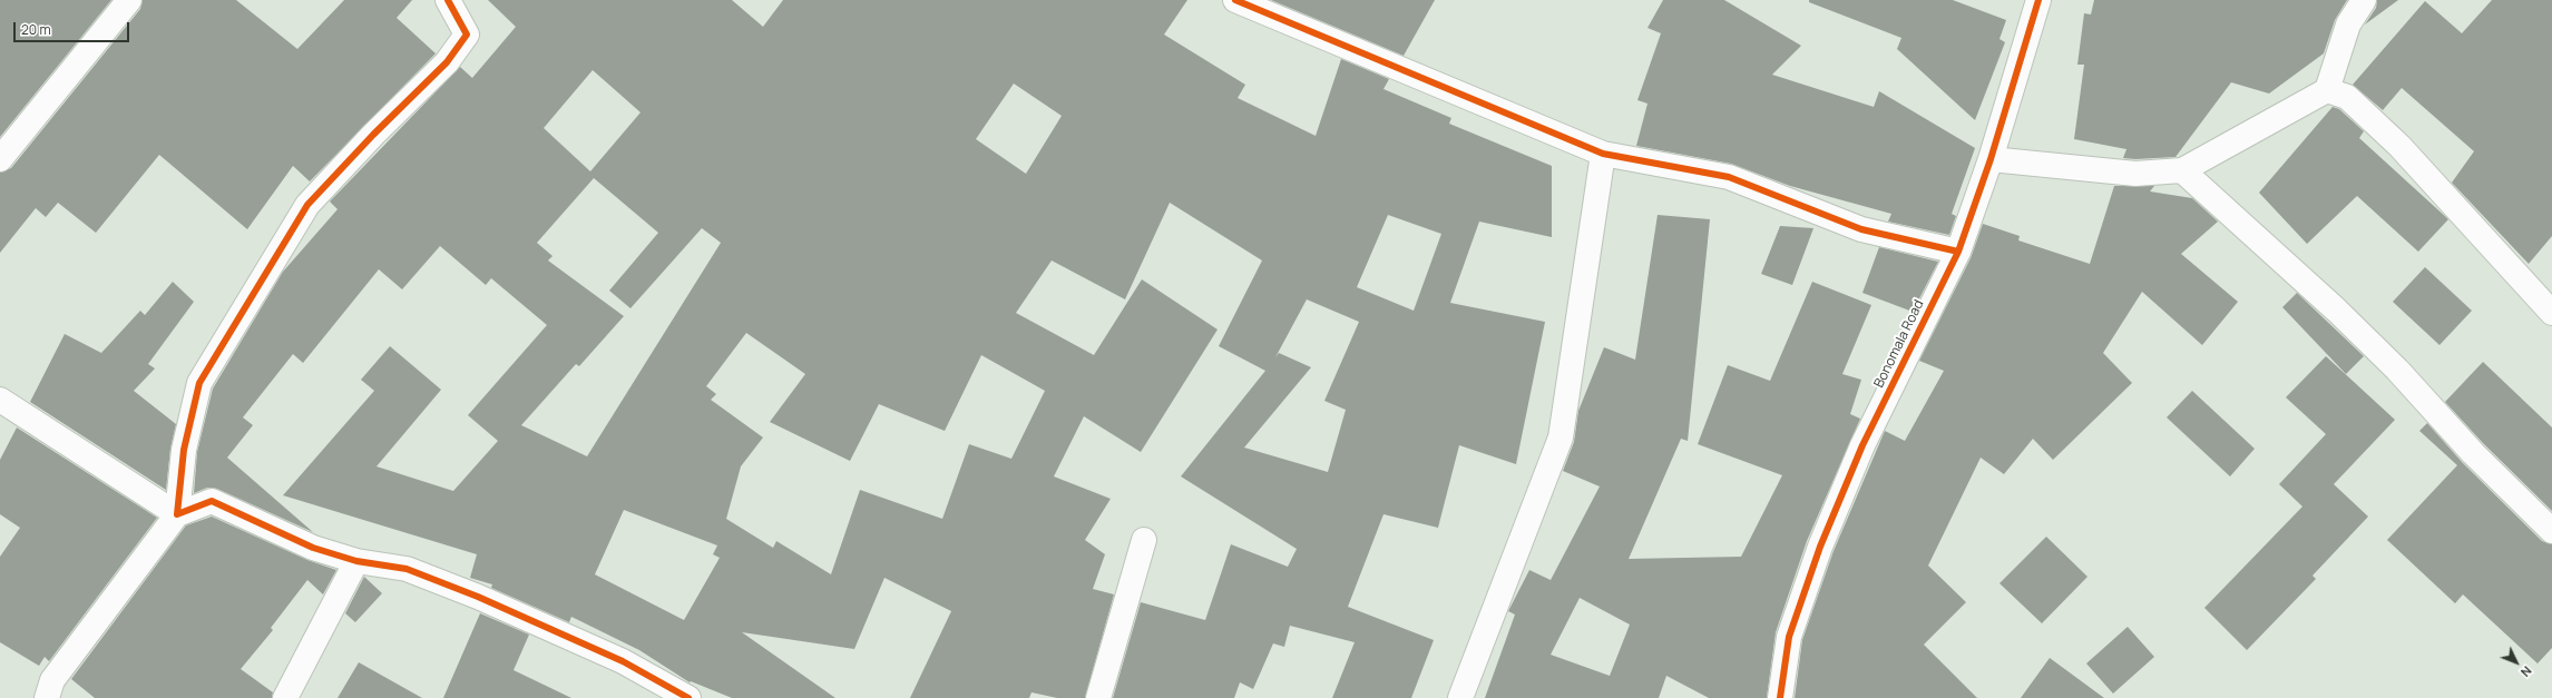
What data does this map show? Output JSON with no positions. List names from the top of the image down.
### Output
{
  "streets": {
    "street": ["Bonomala Road"]
  },
  "scale_bar": "20 m",
  "north": "bottom right"
}
